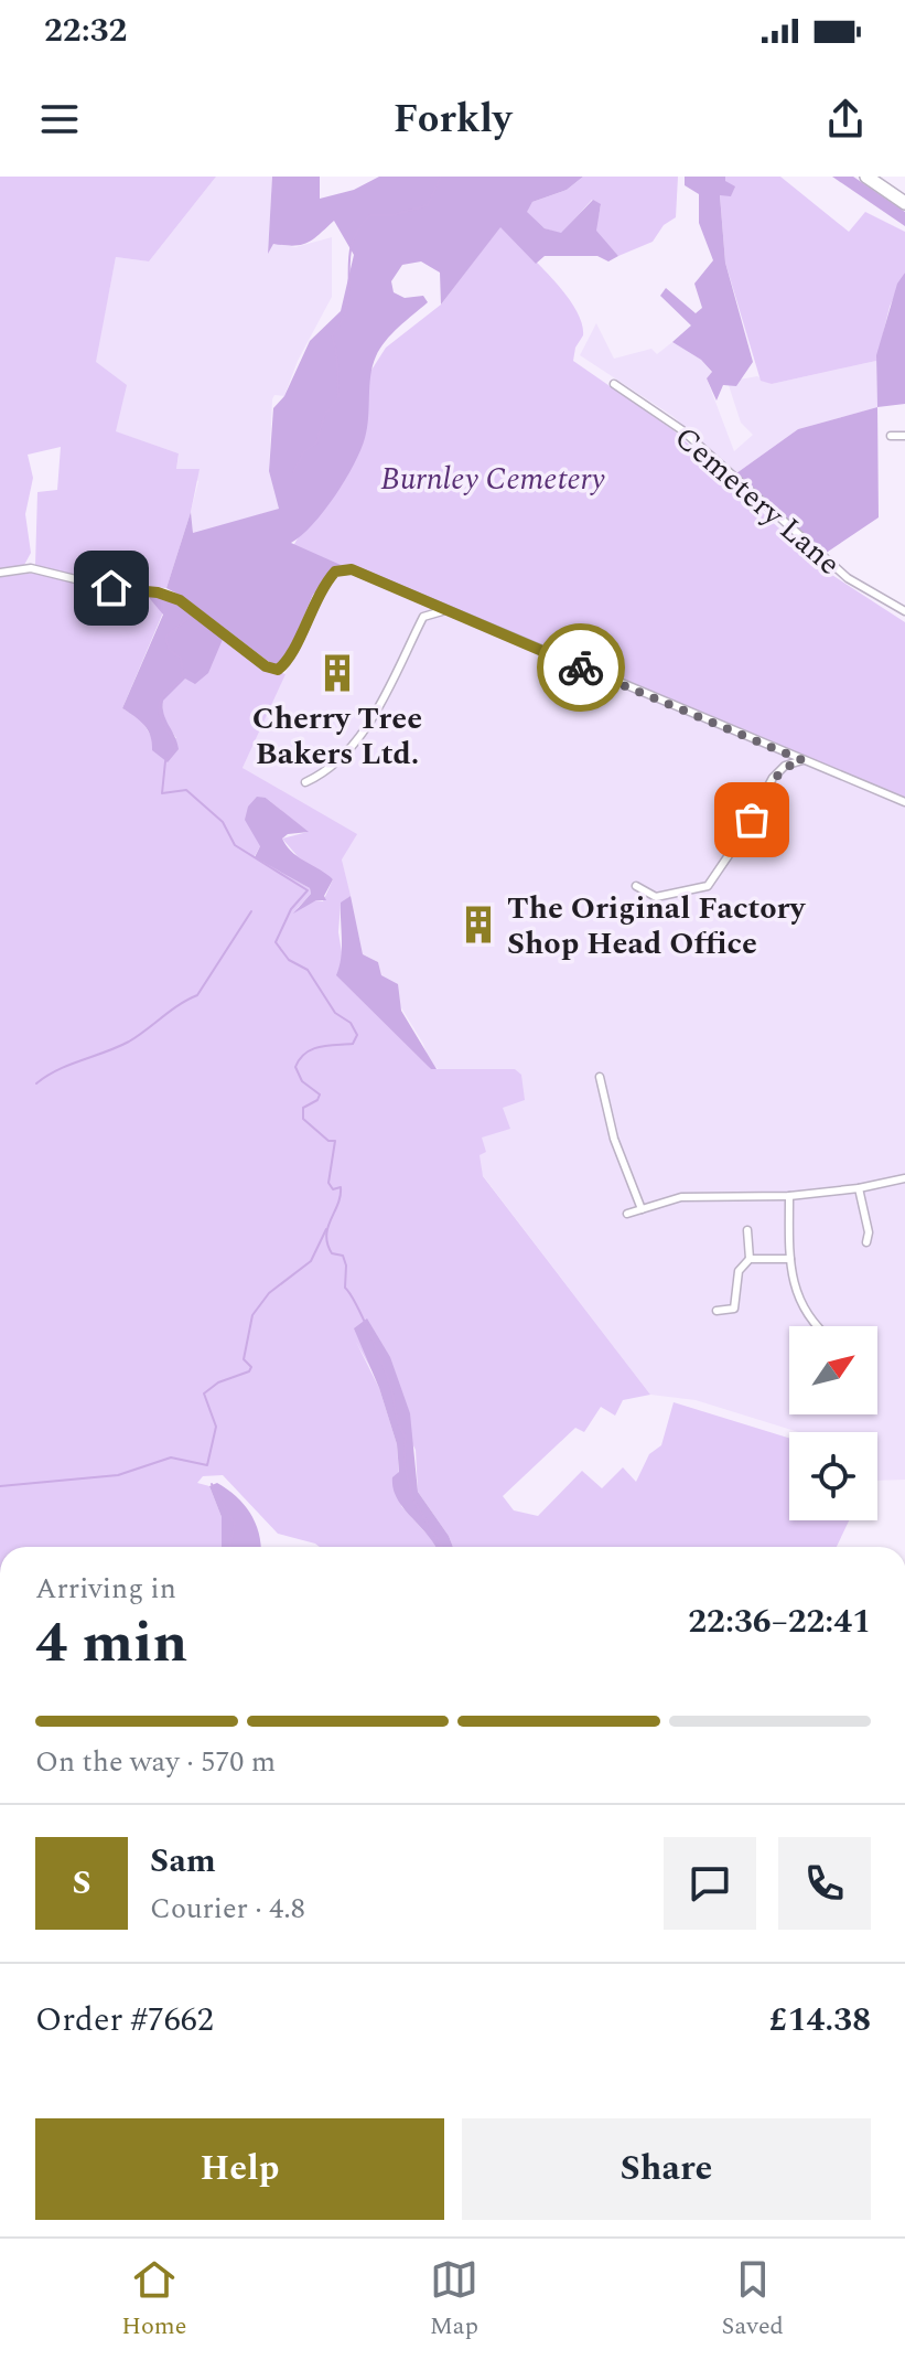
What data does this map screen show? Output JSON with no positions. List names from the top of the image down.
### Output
{
  "streets": {
    "street": ["Cemetery Lane"]
  },
  "parks": ["Burnley Cemetery"],
  "places": {
    "building": ["Cherry Tree Bakers Ltd.", "The Original Factory Shop Head Office"]
  },
  "north": "top right",
  "page": {
    "status": "22:32",
    "header": "Forkly",
    "heading": ["4 min", "Arriving in", "22:36–22:41"],
    "panel": [
      "Sam",
      "Courier · 4.8",
      "Order #7662",
      "£14.38"
    ],
    "bar": "On the way · 570 m",
    "round": "S",
    "buttons": ["Help", "Share"],
    "tabs": ["Home", "Map", "Saved"]
  }
}
